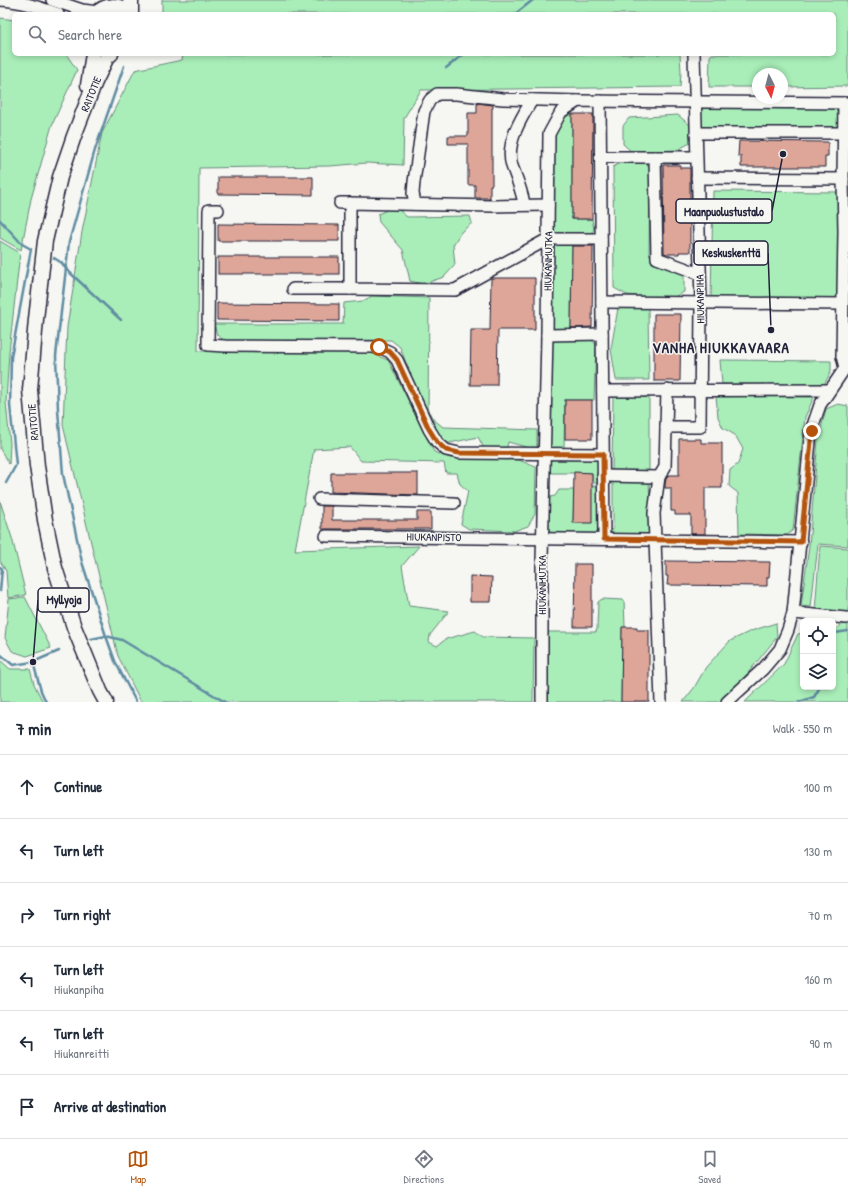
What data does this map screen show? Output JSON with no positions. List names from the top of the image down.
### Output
{
  "streets": {
    "main road": ["RAITOTIE"],
    "street": ["HIUKANMUTKA", "HIUKANPIHA", "HIUKANPISTO"]
  },
  "crossings": [
    ["HIUKANMUTKA", "HIUKANPISTO"]
  ],
  "districts": ["VANHA HIUKKAVAARA"],
  "places": ["Maanpuolustustalo", "Keskuskenttä", "Myllyoja"],
  "north": "bottom",
  "page": {
    "search": "Search here",
    "heading": ["7 min", "Walk · 550 m"],
    "list": [
      ["Continue", "100 m"],
      ["Turn left", "130 m"],
      ["Turn right", "70 m"],
      ["Turn left", "Hiukanpiha", "160 m"],
      ["Turn left", "Hiukanreitti", "90 m"],
      "Arrive at destination"
    ],
    "nav": ["Map", "Directions", "Saved"]
  }
}
